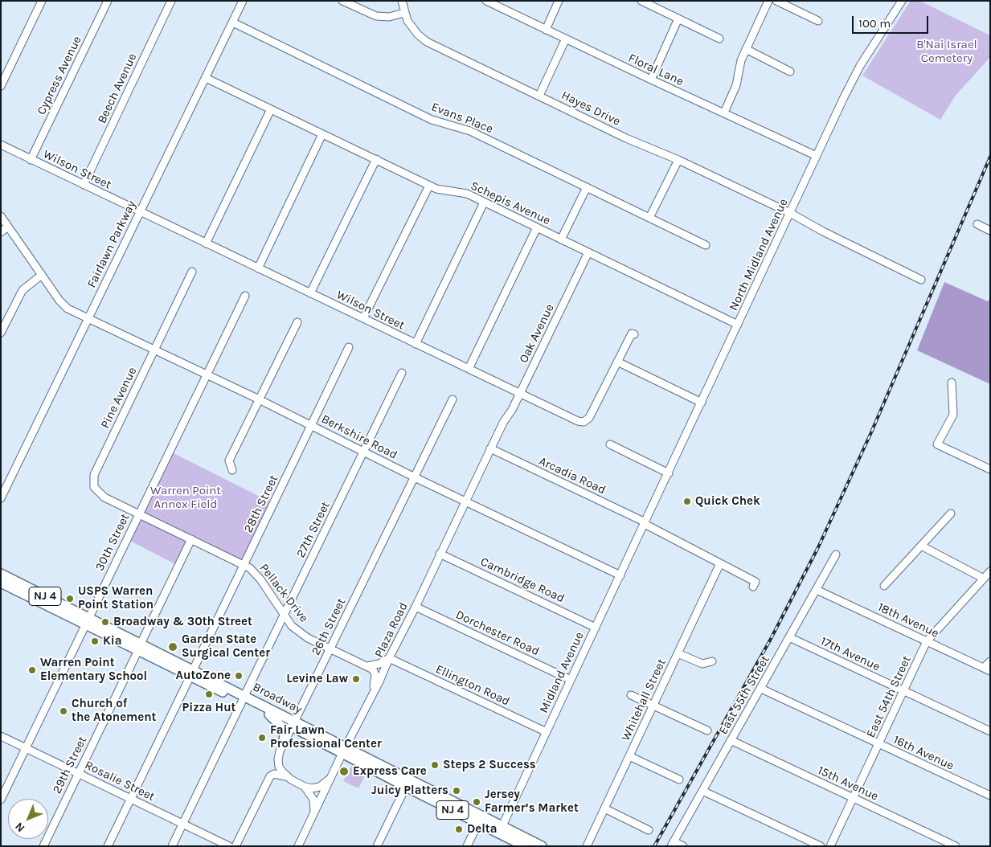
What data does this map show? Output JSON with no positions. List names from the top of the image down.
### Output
{
  "streets": {
    "main road": ["NJ 4", "Broadway"],
    "street": [
      "Floral Lane",
      "Cypress Avenue",
      "Beech Avenue",
      "Hayes Drive",
      "Evans Place",
      "Wilson Street",
      "Schepis Avenue",
      "Fairlawn Parkway",
      "North Midland Avenue",
      "Oak Avenue",
      "Pine Avenue",
      "Berkshire Road",
      "Arcadia Road",
      "28th Street",
      "27th Street",
      "30th Street",
      "Cambridge Road",
      "Pellack Drive",
      "18th Avenue",
      "26th Street",
      "Plaza Road",
      "Dorchester Road",
      "17th Avenue",
      "Midland Avenue",
      "Ellington Road",
      "East 55th Street",
      "East 54th Street",
      "Whitehall Street",
      "16th Avenue",
      "29th Street",
      "Rosalie Street",
      "15th Avenue"
    ]
  },
  "crossings": [
    ["Floral Lane", "North Midland Avenue"],
    ["Cypress Avenue", "Wilson Street"],
    ["Beech Avenue", "Wilson Street"],
    ["Hayes Drive", "North Midland Avenue"],
    ["Evans Place", "Fairlawn Parkway"],
    ["Wilson Street", "Fairlawn Parkway"],
    ["Wilson Street", "Oak Avenue"],
    ["Schepis Avenue", "Fairlawn Parkway"],
    ["Schepis Avenue", "North Midland Avenue"],
    ["Schepis Avenue", "Oak Avenue"],
    ["Fairlawn Parkway", "Berkshire Road"],
    ["North Midland Avenue", "Arcadia Road"],
    ["North Midland Avenue", "Midland Avenue"],
    ["Oak Avenue", "Plaza Road"],
    ["Pine Avenue", "Berkshire Road"],
    ["Pine Avenue", "30th Street"],
    ["Pine Avenue", "Pellack Drive"],
    ["Berkshire Road", "28th Street"],
    ["Berkshire Road", "27th Street"],
    ["Berkshire Road", "30th Street"],
    ["Berkshire Road", "26th Street"],
    ["Berkshire Road", "Plaza Road"],
    ["Berkshire Road", "Midland Avenue"],
    ["Arcadia Road", "Plaza Road"],
    ["Arcadia Road", "Midland Avenue"],
    ["Arcadia Road", "Whitehall Street"],
    ["28th Street", "Pellack Drive"],
    ["28th Street", "Broadway"],
    ["28th Street", "Rosalie Street"],
    ["27th Street", "Pellack Drive"],
    ["27th Street", "Broadway"],
    ["27th Street", "Rosalie Street"],
    ["30th Street", "Pellack Drive"],
    ["30th Street", "Broadway"],
    ["30th Street", "Rosalie Street"],
    ["Cambridge Road", "Plaza Road"],
    ["Cambridge Road", "Midland Avenue"],
    ["Pellack Drive", "26th Street"],
    ["Pellack Drive", "29th Street"],
    ["18th Avenue", "East 55th Street"],
    ["18th Avenue", "East 54th Street"],
    ["26th Street", "Plaza Road"],
    ["26th Street", "Broadway"],
    ["Plaza Road", "Dorchester Road"],
    ["Plaza Road", "Ellington Road"],
    ["Plaza Road", "Broadway"],
    ["Dorchester Road", "Midland Avenue"],
    ["17th Avenue", "East 55th Street"],
    ["17th Avenue", "East 54th Street"],
    ["Midland Avenue", "Ellington Road"],
    ["Midland Avenue", "Broadway"],
    ["East 55th Street", "16th Avenue"],
    ["East 55th Street", "15th Avenue"],
    ["East 54th Street", "16th Avenue"],
    ["East 54th Street", "15th Avenue"],
    ["Broadway", "29th Street"],
    ["29th Street", "Rosalie Street"]
  ],
  "parks": ["B'Nai Israel Cemetery", "Warren Point Annex Field"],
  "places": [
    "Quick Chek",
    "USPS Warren Point Station",
    "Broadway & 30th Street",
    "Kia",
    "Garden State Surgical Center",
    "Warren Point Elementary School",
    "AutoZone",
    "Levine Law",
    "Pizza Hut",
    "Church of the Atonement",
    "Fair Lawn Professional Center",
    "Steps 2 Success",
    "Express Care",
    "Juicy Platters",
    "Jersey Farmer’s Market",
    "Delta"
  ],
  "scale_bar": "100 m",
  "north": "bottom left"
}
